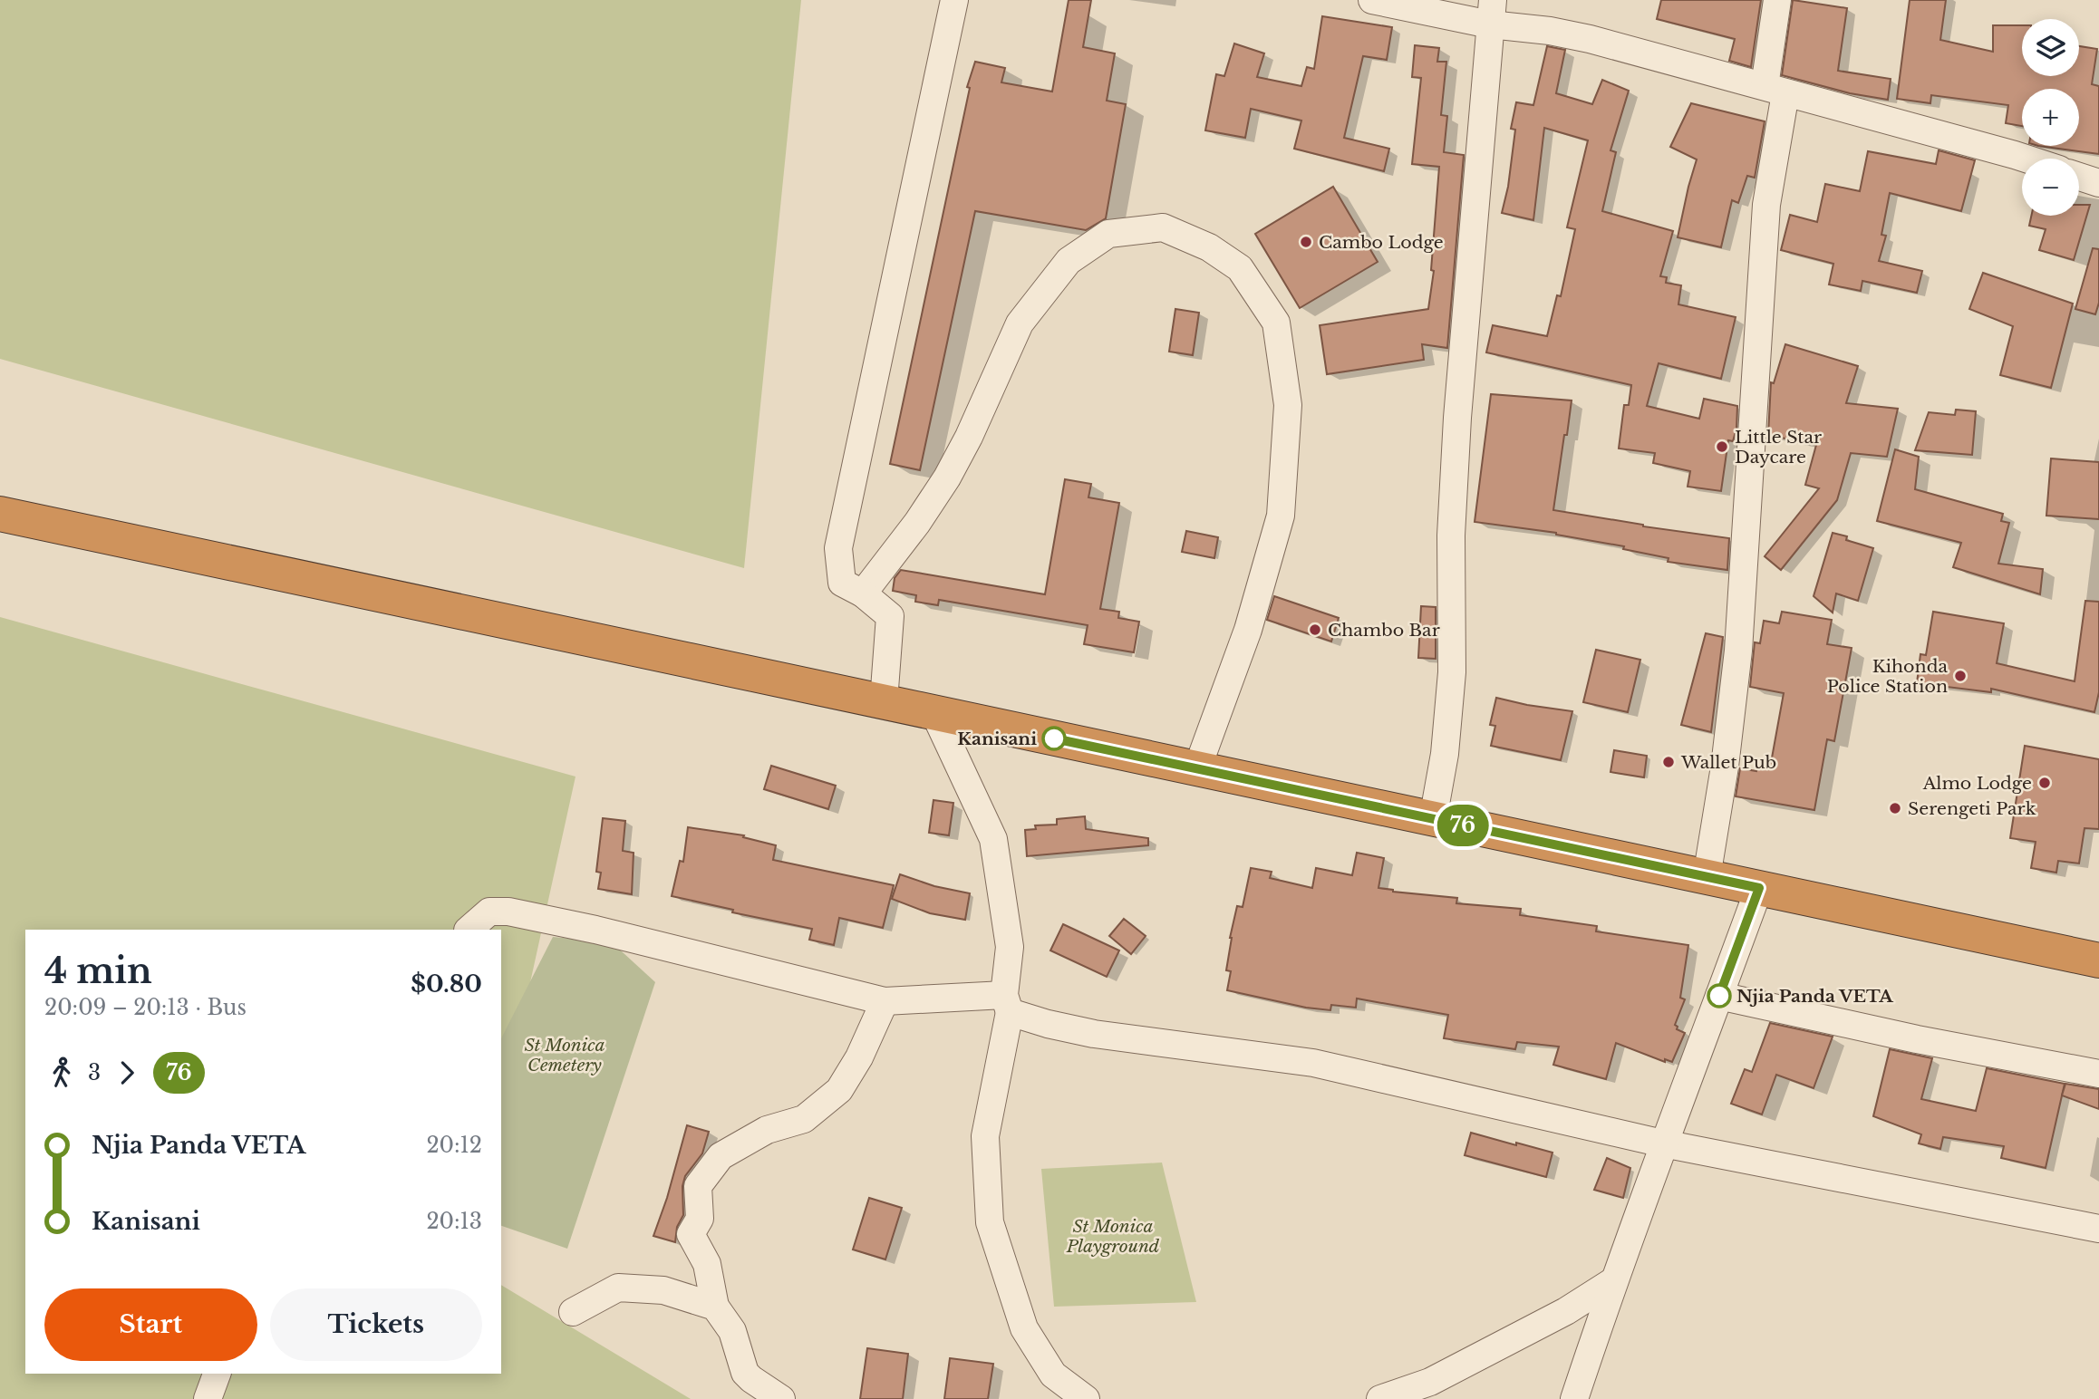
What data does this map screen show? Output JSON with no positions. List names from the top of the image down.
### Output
{
  "parks": ["St Monica Cemetery", "St Monica Playground"],
  "places": [
    "Cambo Lodge",
    "Little Star Daycare",
    "Chambo Bar",
    "Kihonda Police Station",
    "Kanisani",
    "Wallet Pub",
    "Almo Lodge",
    "Serengeti Park",
    "Njia Panda VETA"
  ],
  "lines": ["bus line 76"],
  "page": {
    "on_map": "76",
    "map_buttons": ["+", "−"],
    "heading": ["4 min", "20:09 – 20:13 · Bus", "$0.80"],
    "legs": ["3", "76"],
    "list": [
      {
        "name": "Njia Panda VETA",
        "value": "20:12"
      },
      {
        "name": "Kanisani",
        "value": "20:13"
      }
    ],
    "buttons": ["Start", "Tickets"]
  }
}
